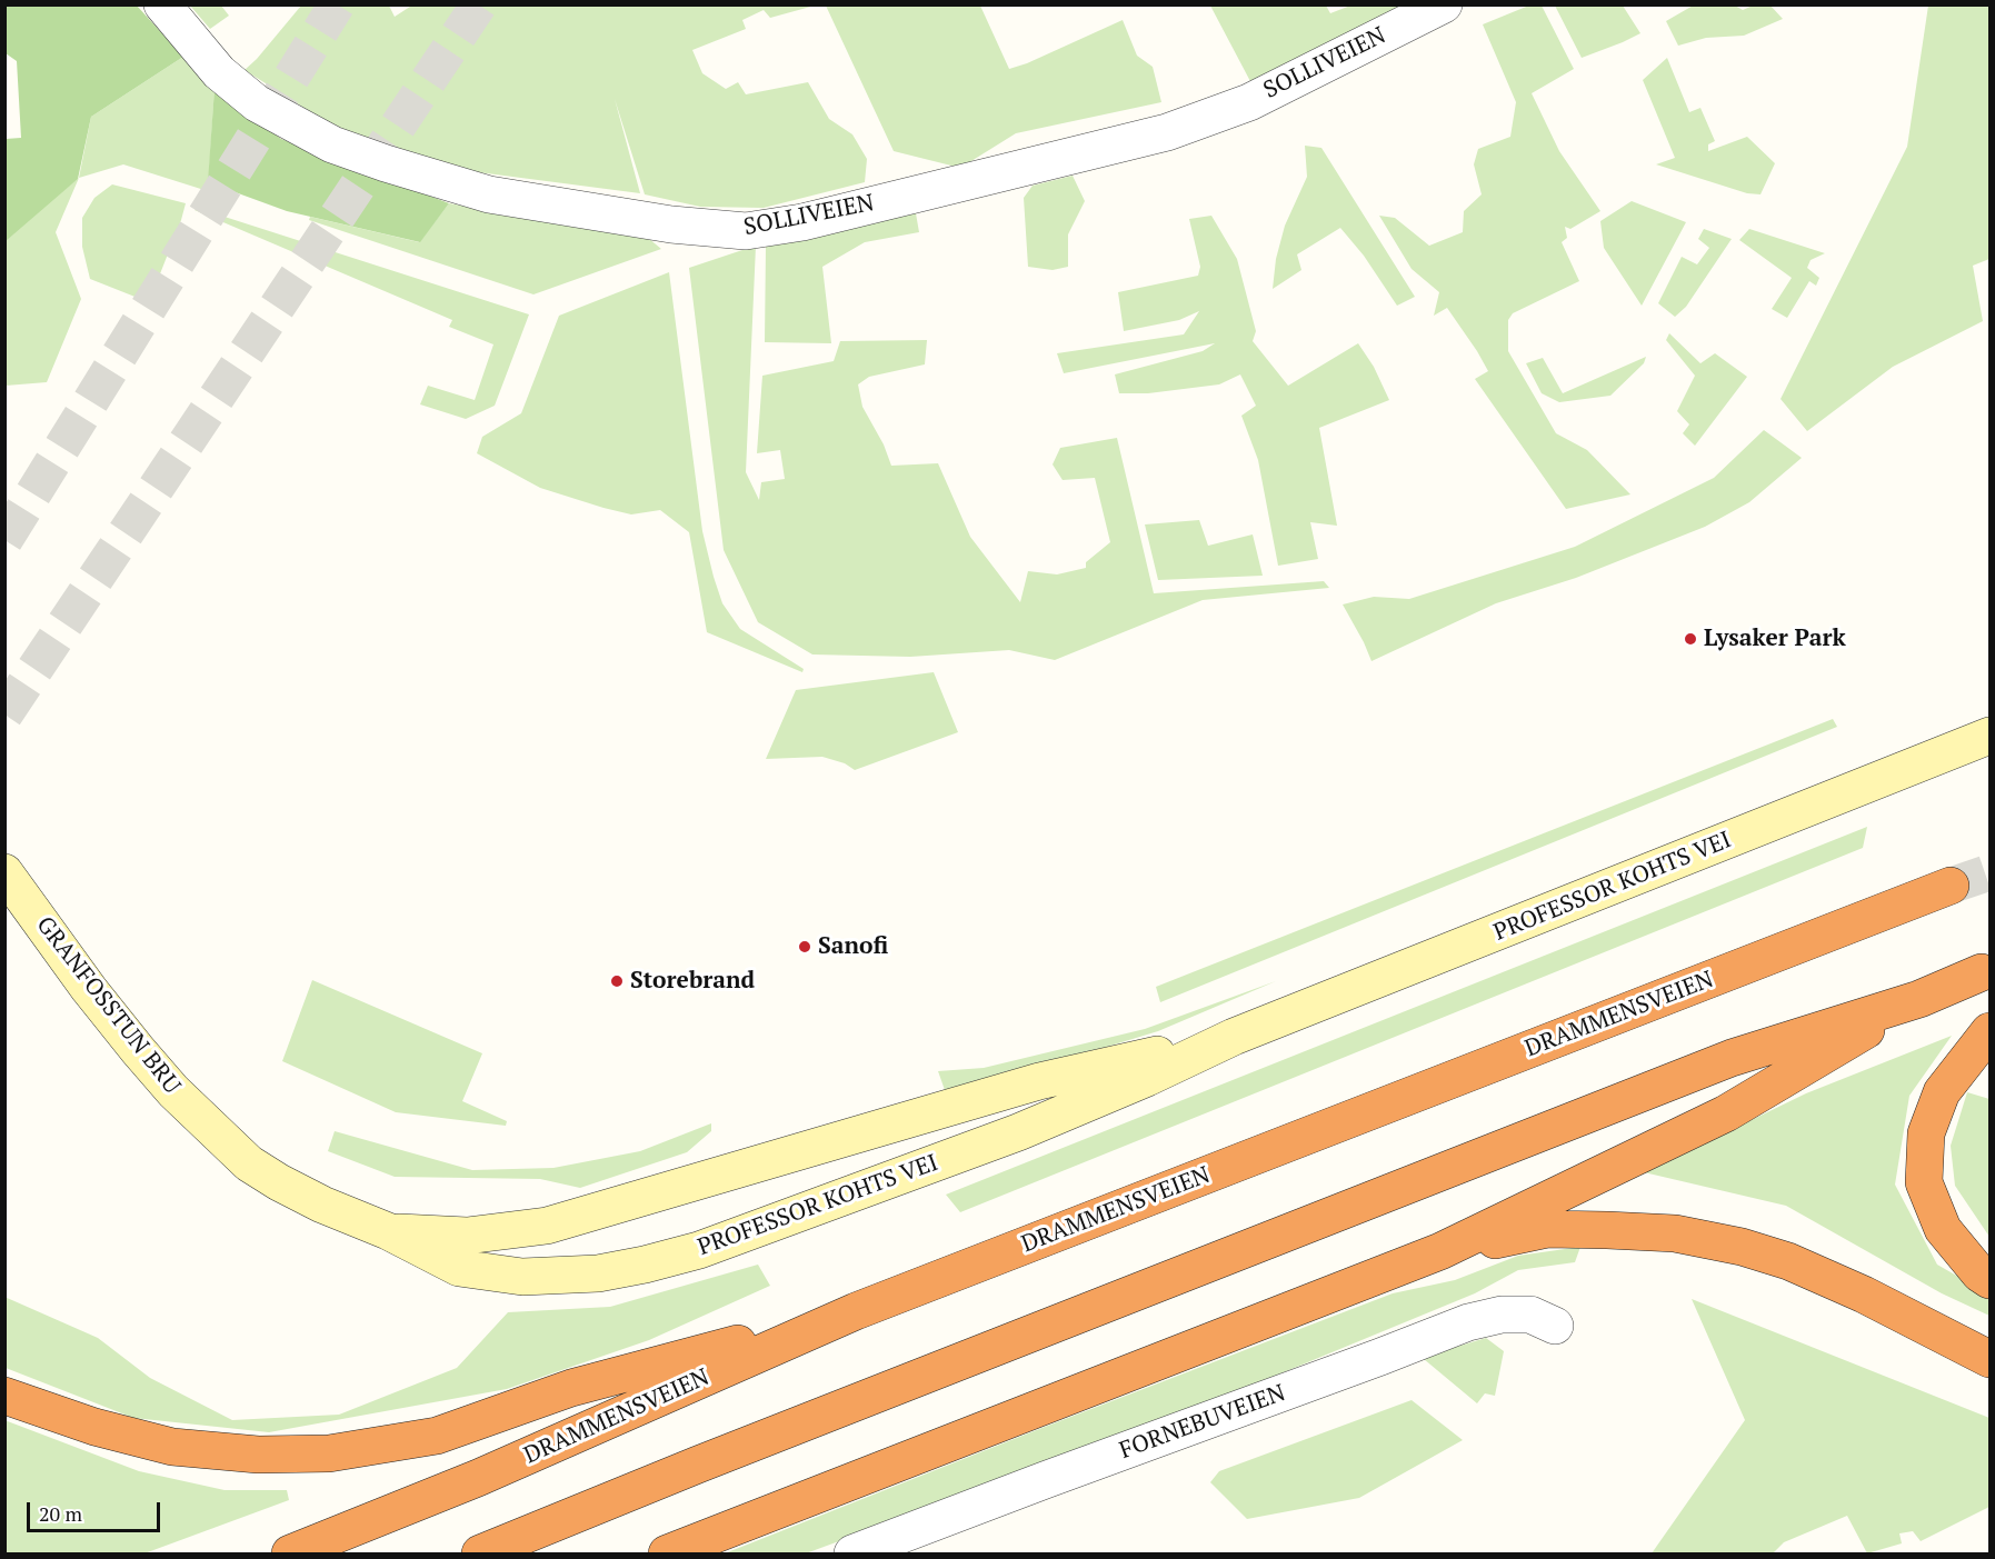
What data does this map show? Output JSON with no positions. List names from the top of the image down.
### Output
{
  "streets": {
    "highway": ["DRAMMENSVEIEN"],
    "main road": ["PROFESSOR KOHTS VEI", "GRANFOSSTUN BRU"],
    "street": ["SOLLIVEIEN", "FORNEBUVEIEN"]
  },
  "crossings": [
    ["PROFESSOR KOHTS VEI", "GRANFOSSTUN BRU"]
  ],
  "places": ["Lysaker Park", "Sanofi", "Storebrand"],
  "scale_bar": "20 m"
}
